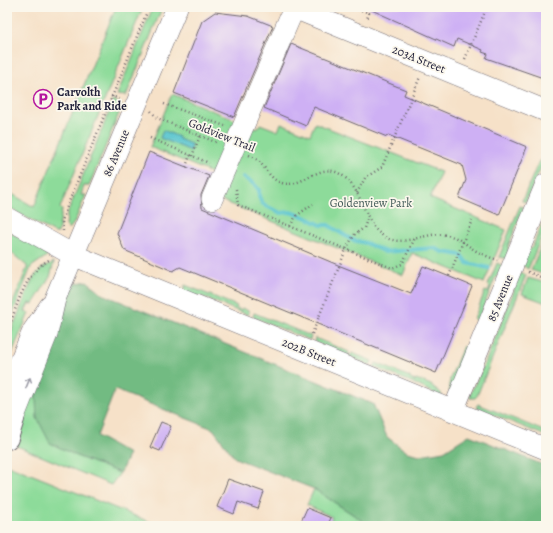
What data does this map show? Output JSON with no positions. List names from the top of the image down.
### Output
{
  "streets": {
    "street": [
      "203A Street",
      "86 Avenue",
      "85 Avenue",
      "202B Street"
    ],
    "path": ["Goldview Trail"]
  },
  "crossings": [
    ["86 Avenue", "202B Street"],
    ["85 Avenue", "202B Street"]
  ],
  "parks": ["Goldenview Park"],
  "places": {
    "parking": ["Carvolth Park and Ride"]
  }
}
